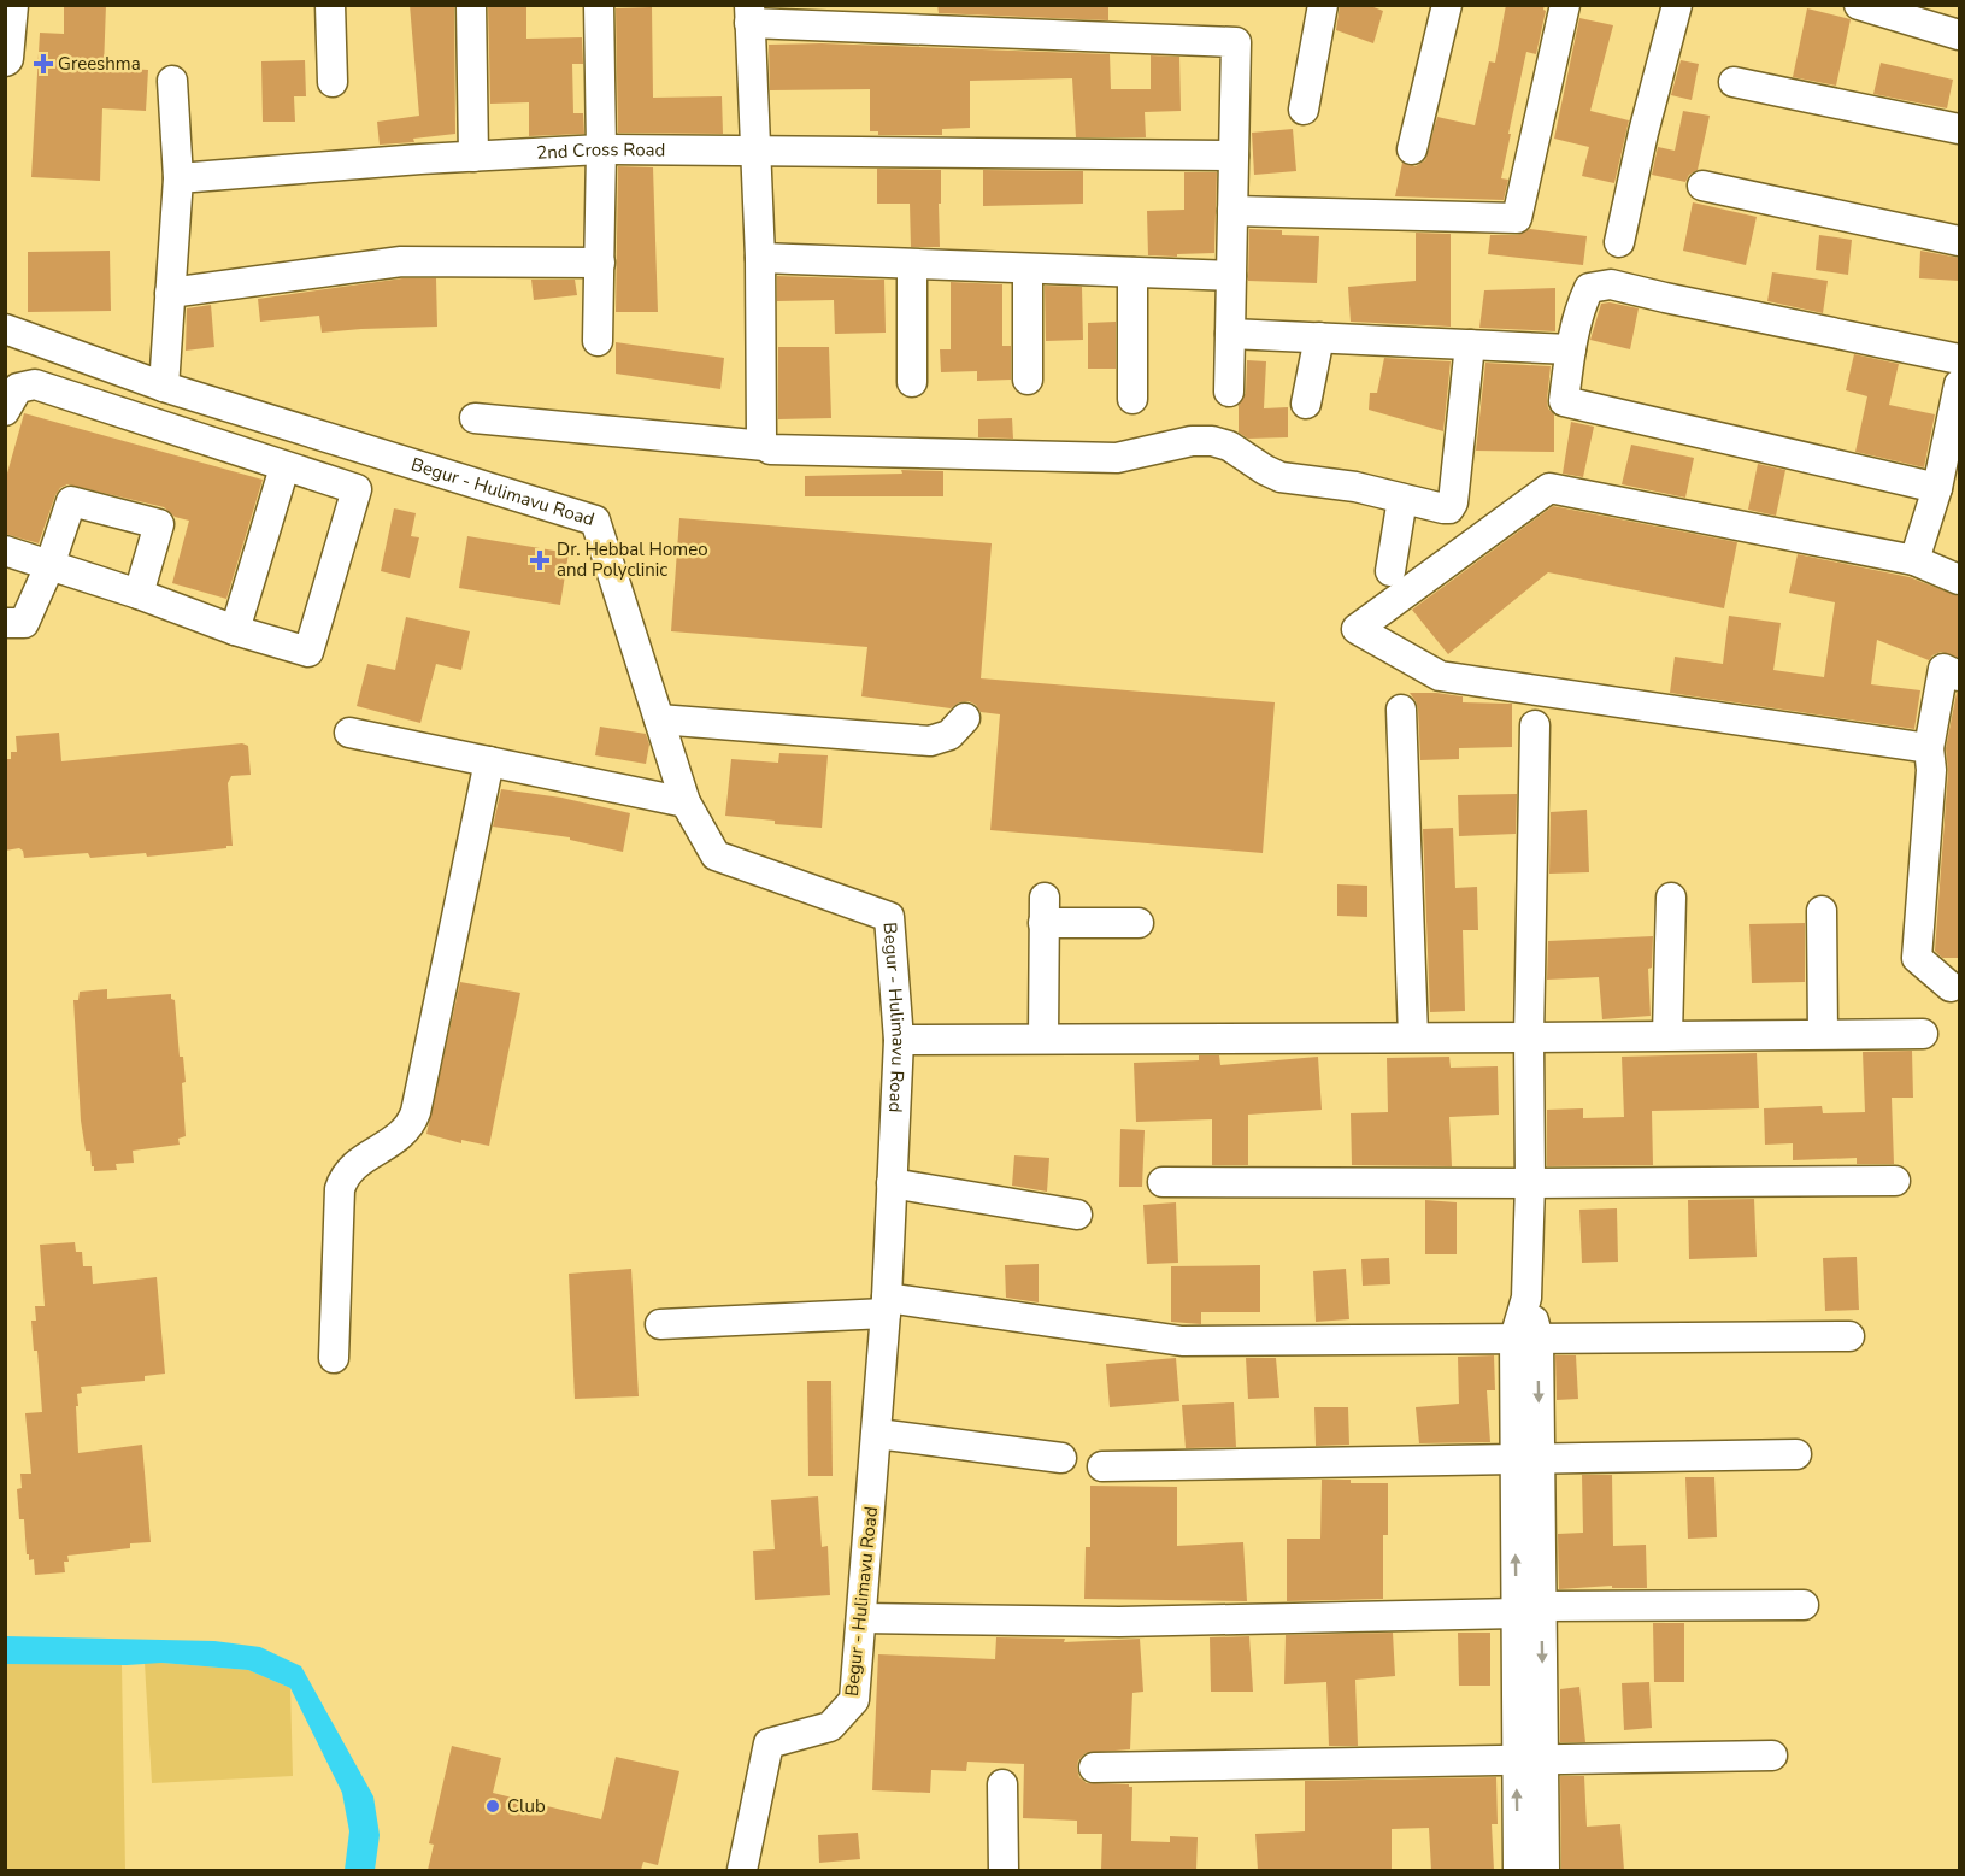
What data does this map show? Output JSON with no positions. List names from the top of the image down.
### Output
{
  "streets": {
    "street": ["2nd Cross Road", "Begur - Hulimavu Road"]
  },
  "places": {
    "health": ["Greeshma", "Dr. Hebbal Homeo and Polyclinic"],
    "other": ["Club"]
  }
}
